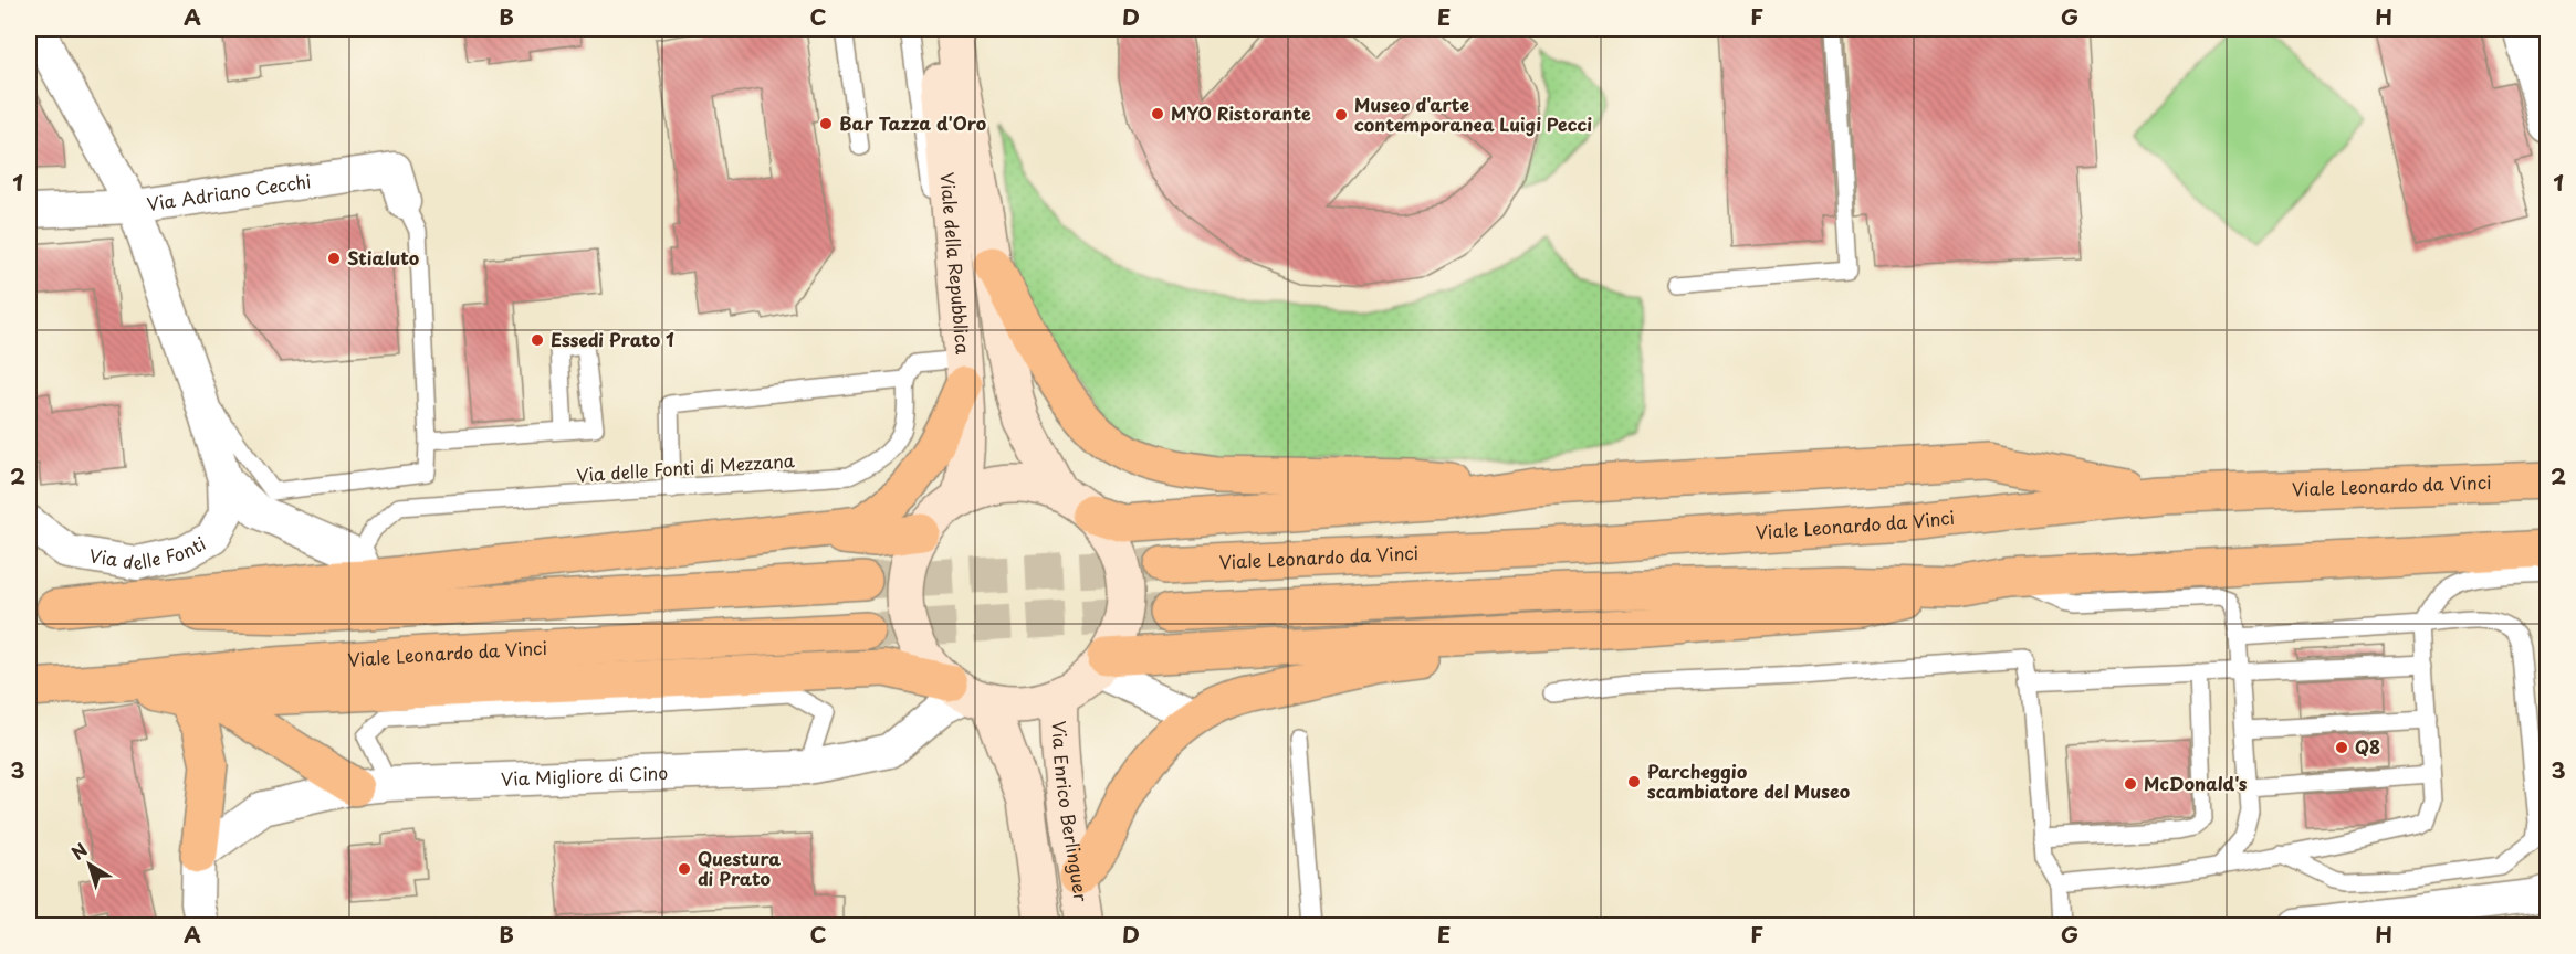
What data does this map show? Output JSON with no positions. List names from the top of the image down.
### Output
{
  "streets": {
    "highway": ["Viale Leonardo da Vinci"],
    "main road": ["Viale della Repubblica", "Via Enrico Berlinguer"],
    "street": ["Via Adriano Cecchi", "Via delle Fonti", "Via Migliore di Cino"],
    "lane": ["Via delle Fonti di Mezzana"]
  },
  "crossings": [
    ["Viale della Repubblica", "Via Migliore di Cino"],
    ["Viale della Repubblica", "Via Enrico Berlinguer"],
    ["Via Migliore di Cino", "Via Enrico Berlinguer"]
  ],
  "places": [
    "MYO Ristorante",
    "Museo d'arte contemporanea Luigi Pecci",
    "Bar Tazza d'Oro",
    "Stialuto",
    "Essedi Prato 1",
    "Q8",
    "Parcheggio scambiatore del Museo",
    "McDonald's",
    "Questura di Prato"
  ],
  "north": "top left",
  "grid": {
    "columns": [
      "A",
      "B",
      "C",
      "D",
      "E",
      "F",
      "G",
      "H"
    ],
    "rows": ["1", "2", "3"]
  }
}
